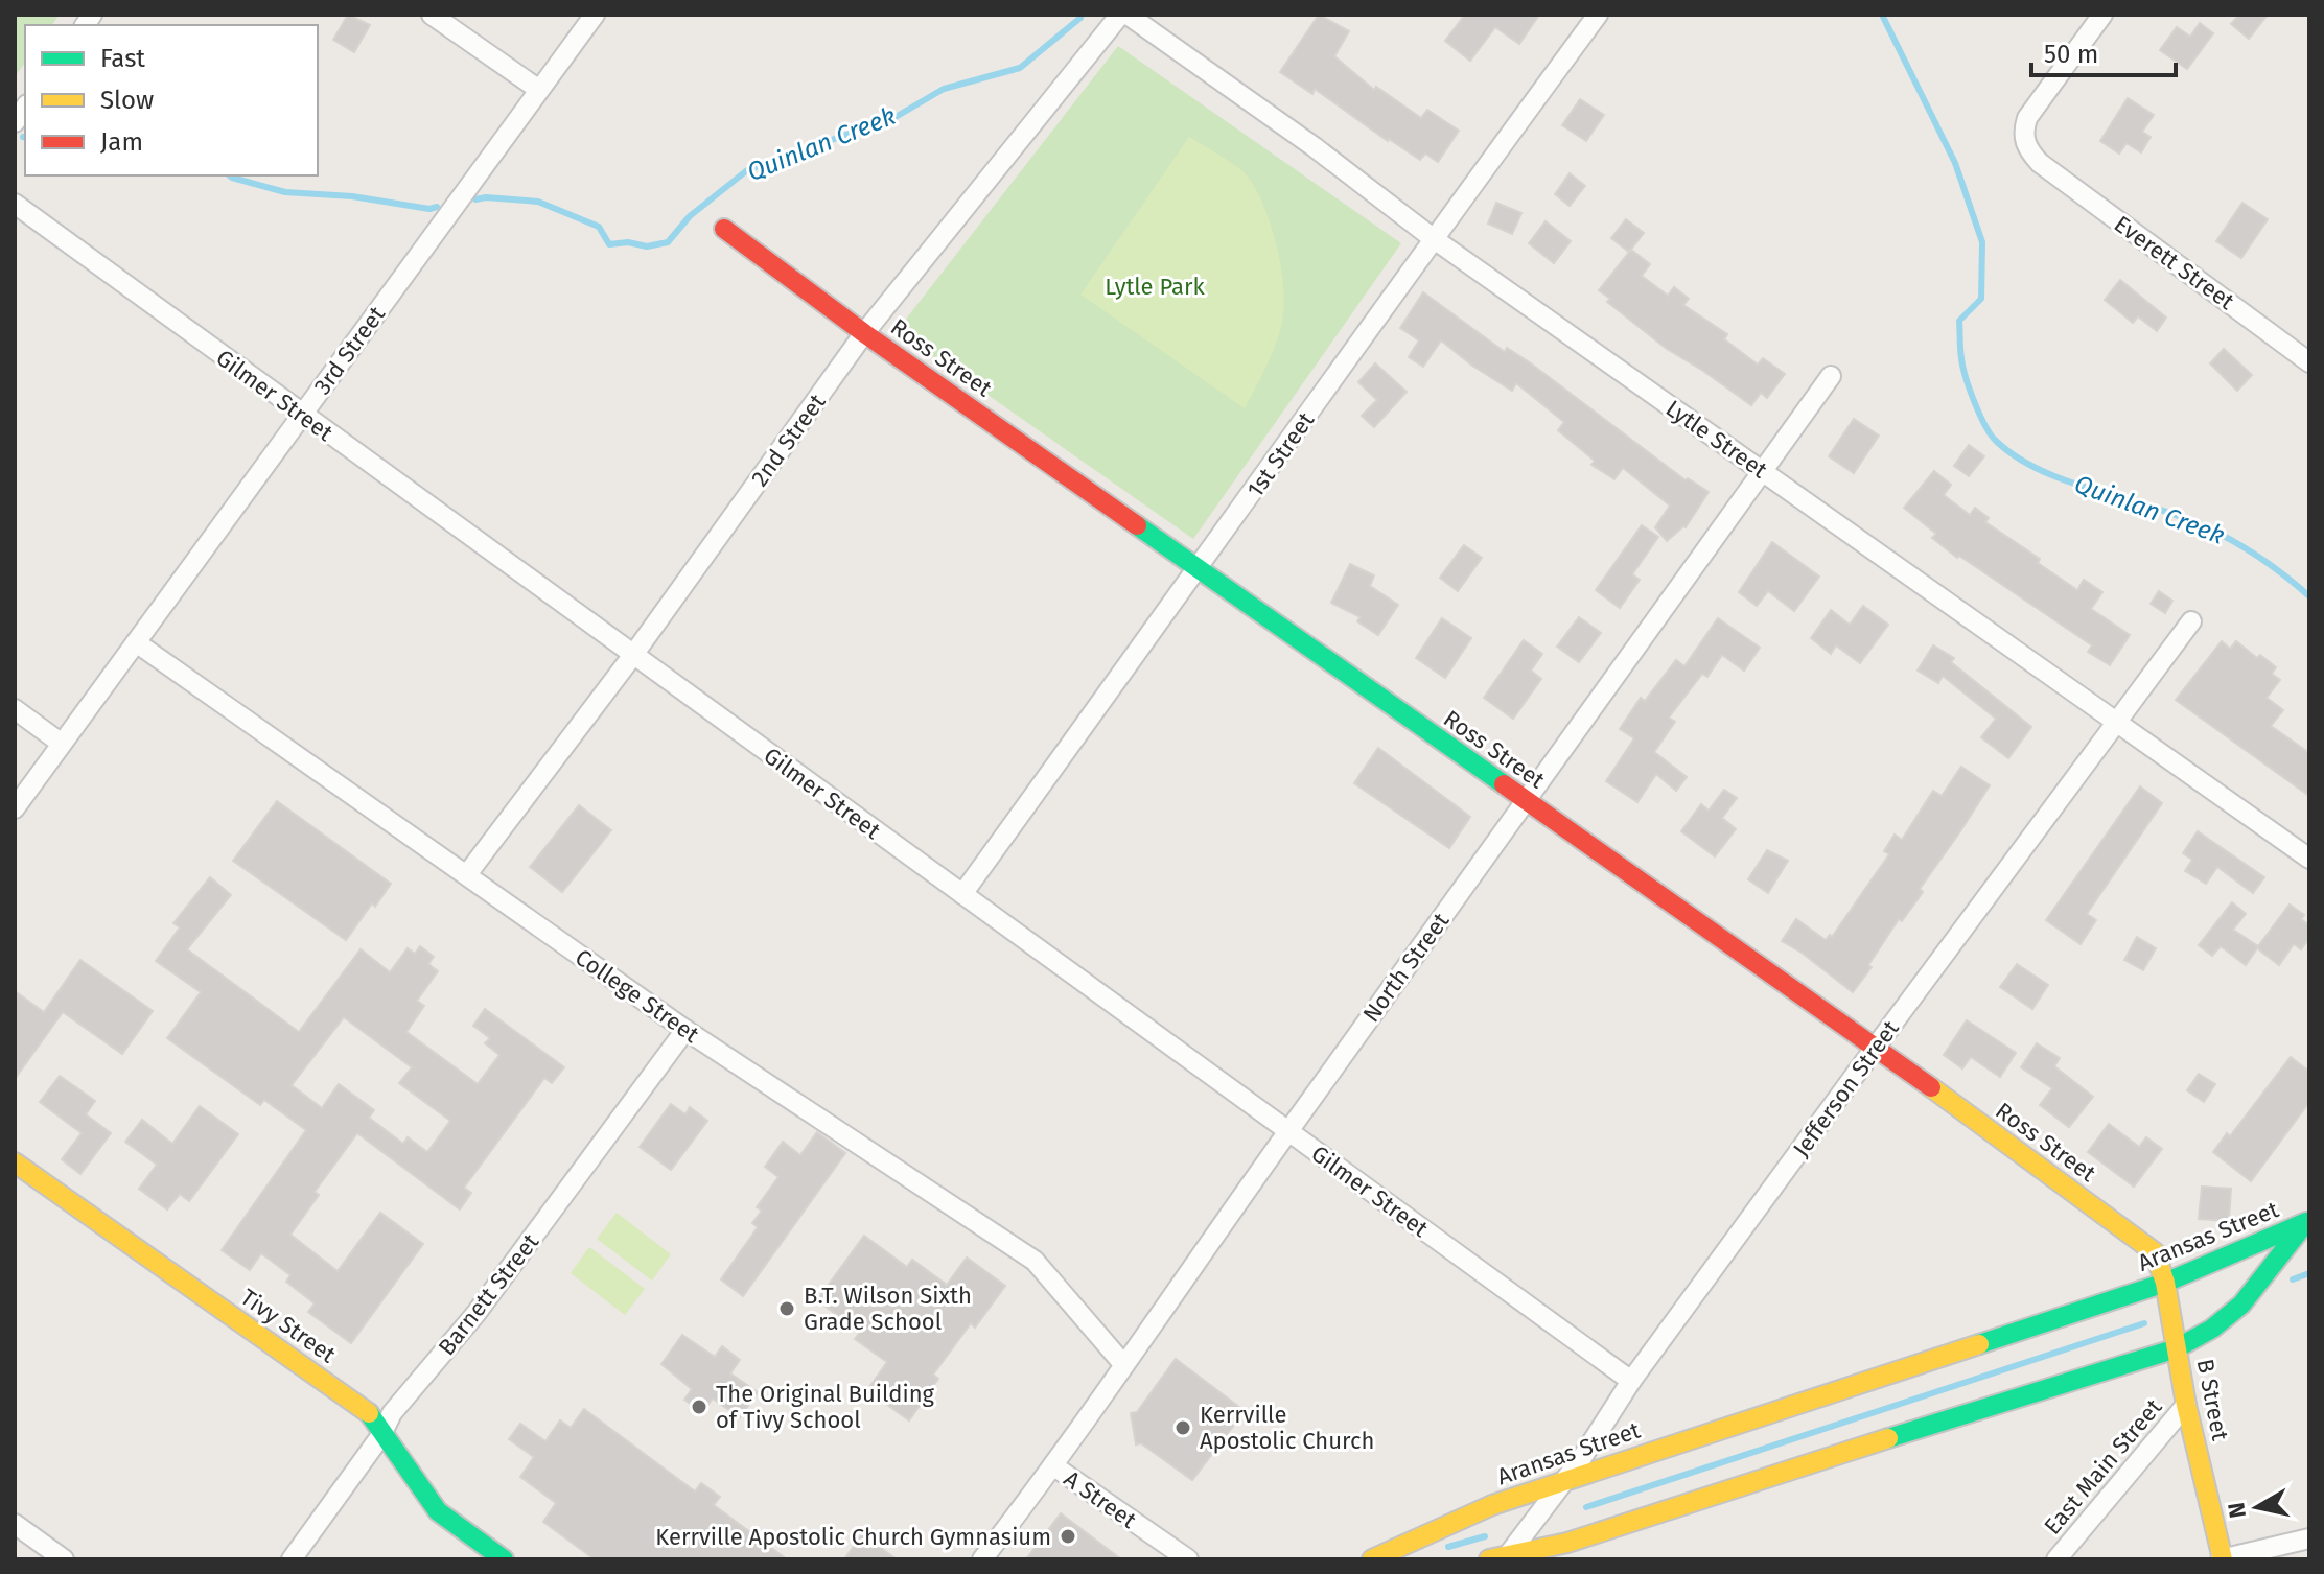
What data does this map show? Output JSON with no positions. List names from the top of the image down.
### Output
{
  "streets": {
    "street": [
      "Everett Street",
      "3rd Street",
      "Ross Street",
      "Gilmer Street",
      "Lytle Street",
      "2nd Street",
      "1st Street",
      "North Street",
      "College Street",
      "Jefferson Street",
      "Aransas Street",
      "Barnett Street",
      "Tivy Street",
      "B Street",
      "East Main Street",
      "A Street"
    ]
  },
  "crossings": [
    ["3rd Street", "Gilmer Street"],
    ["3rd Street", "College Street"],
    ["Ross Street", "2nd Street"],
    ["Ross Street", "1st Street"],
    ["Ross Street", "North Street"],
    ["Ross Street", "Jefferson Street"],
    ["Ross Street", "Aransas Street"],
    ["Ross Street", "B Street"],
    ["Gilmer Street", "2nd Street"],
    ["Gilmer Street", "1st Street"],
    ["Gilmer Street", "North Street"],
    ["Gilmer Street", "Jefferson Street"],
    ["Lytle Street", "1st Street"],
    ["Lytle Street", "North Street"],
    ["Lytle Street", "Jefferson Street"],
    ["2nd Street", "College Street"],
    ["North Street", "College Street"],
    ["North Street", "A Street"],
    ["College Street", "Barnett Street"],
    ["Jefferson Street", "Aransas Street"],
    ["Aransas Street", "B Street"],
    ["Barnett Street", "Tivy Street"],
    ["B Street", "East Main Street"]
  ],
  "water": ["Quinlan Creek"],
  "parks": ["Lytle Park"],
  "places": [
    "B.T. Wilson Sixth Grade School",
    "The Original Building of Tivy School",
    "Kerrville Apostolic Church",
    "Kerrville Apostolic Church Gymnasium"
  ],
  "legend": ["Fast", "Slow", "Jam"],
  "scale_bar": "50 m",
  "north": "left"
}
